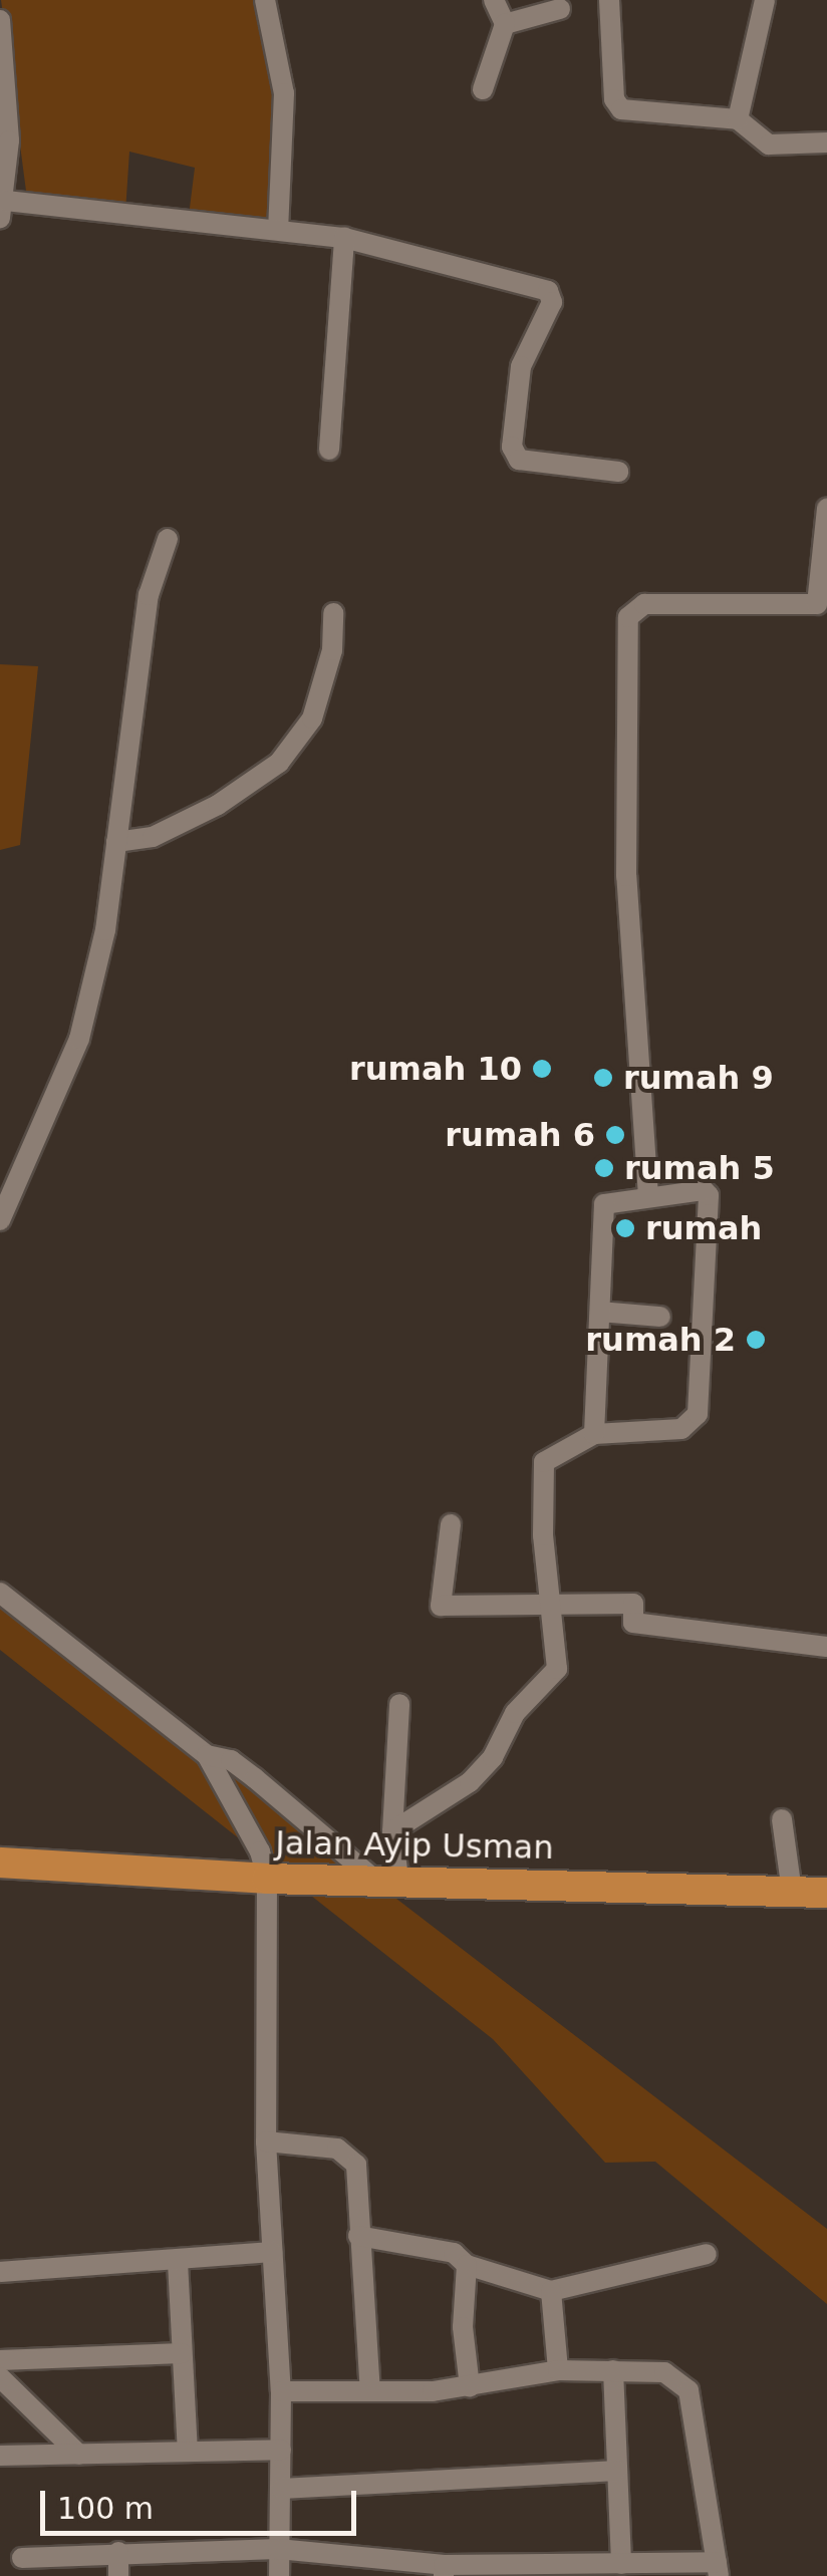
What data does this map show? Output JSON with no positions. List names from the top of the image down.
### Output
{
  "streets": {
    "main road": ["Jalan Ayip Usman"]
  },
  "places": [
    "rumah 10",
    "rumah 9",
    "rumah 6",
    "rumah 5",
    "rumah",
    "rumah 2"
  ],
  "scale_bar": "100 m"
}
